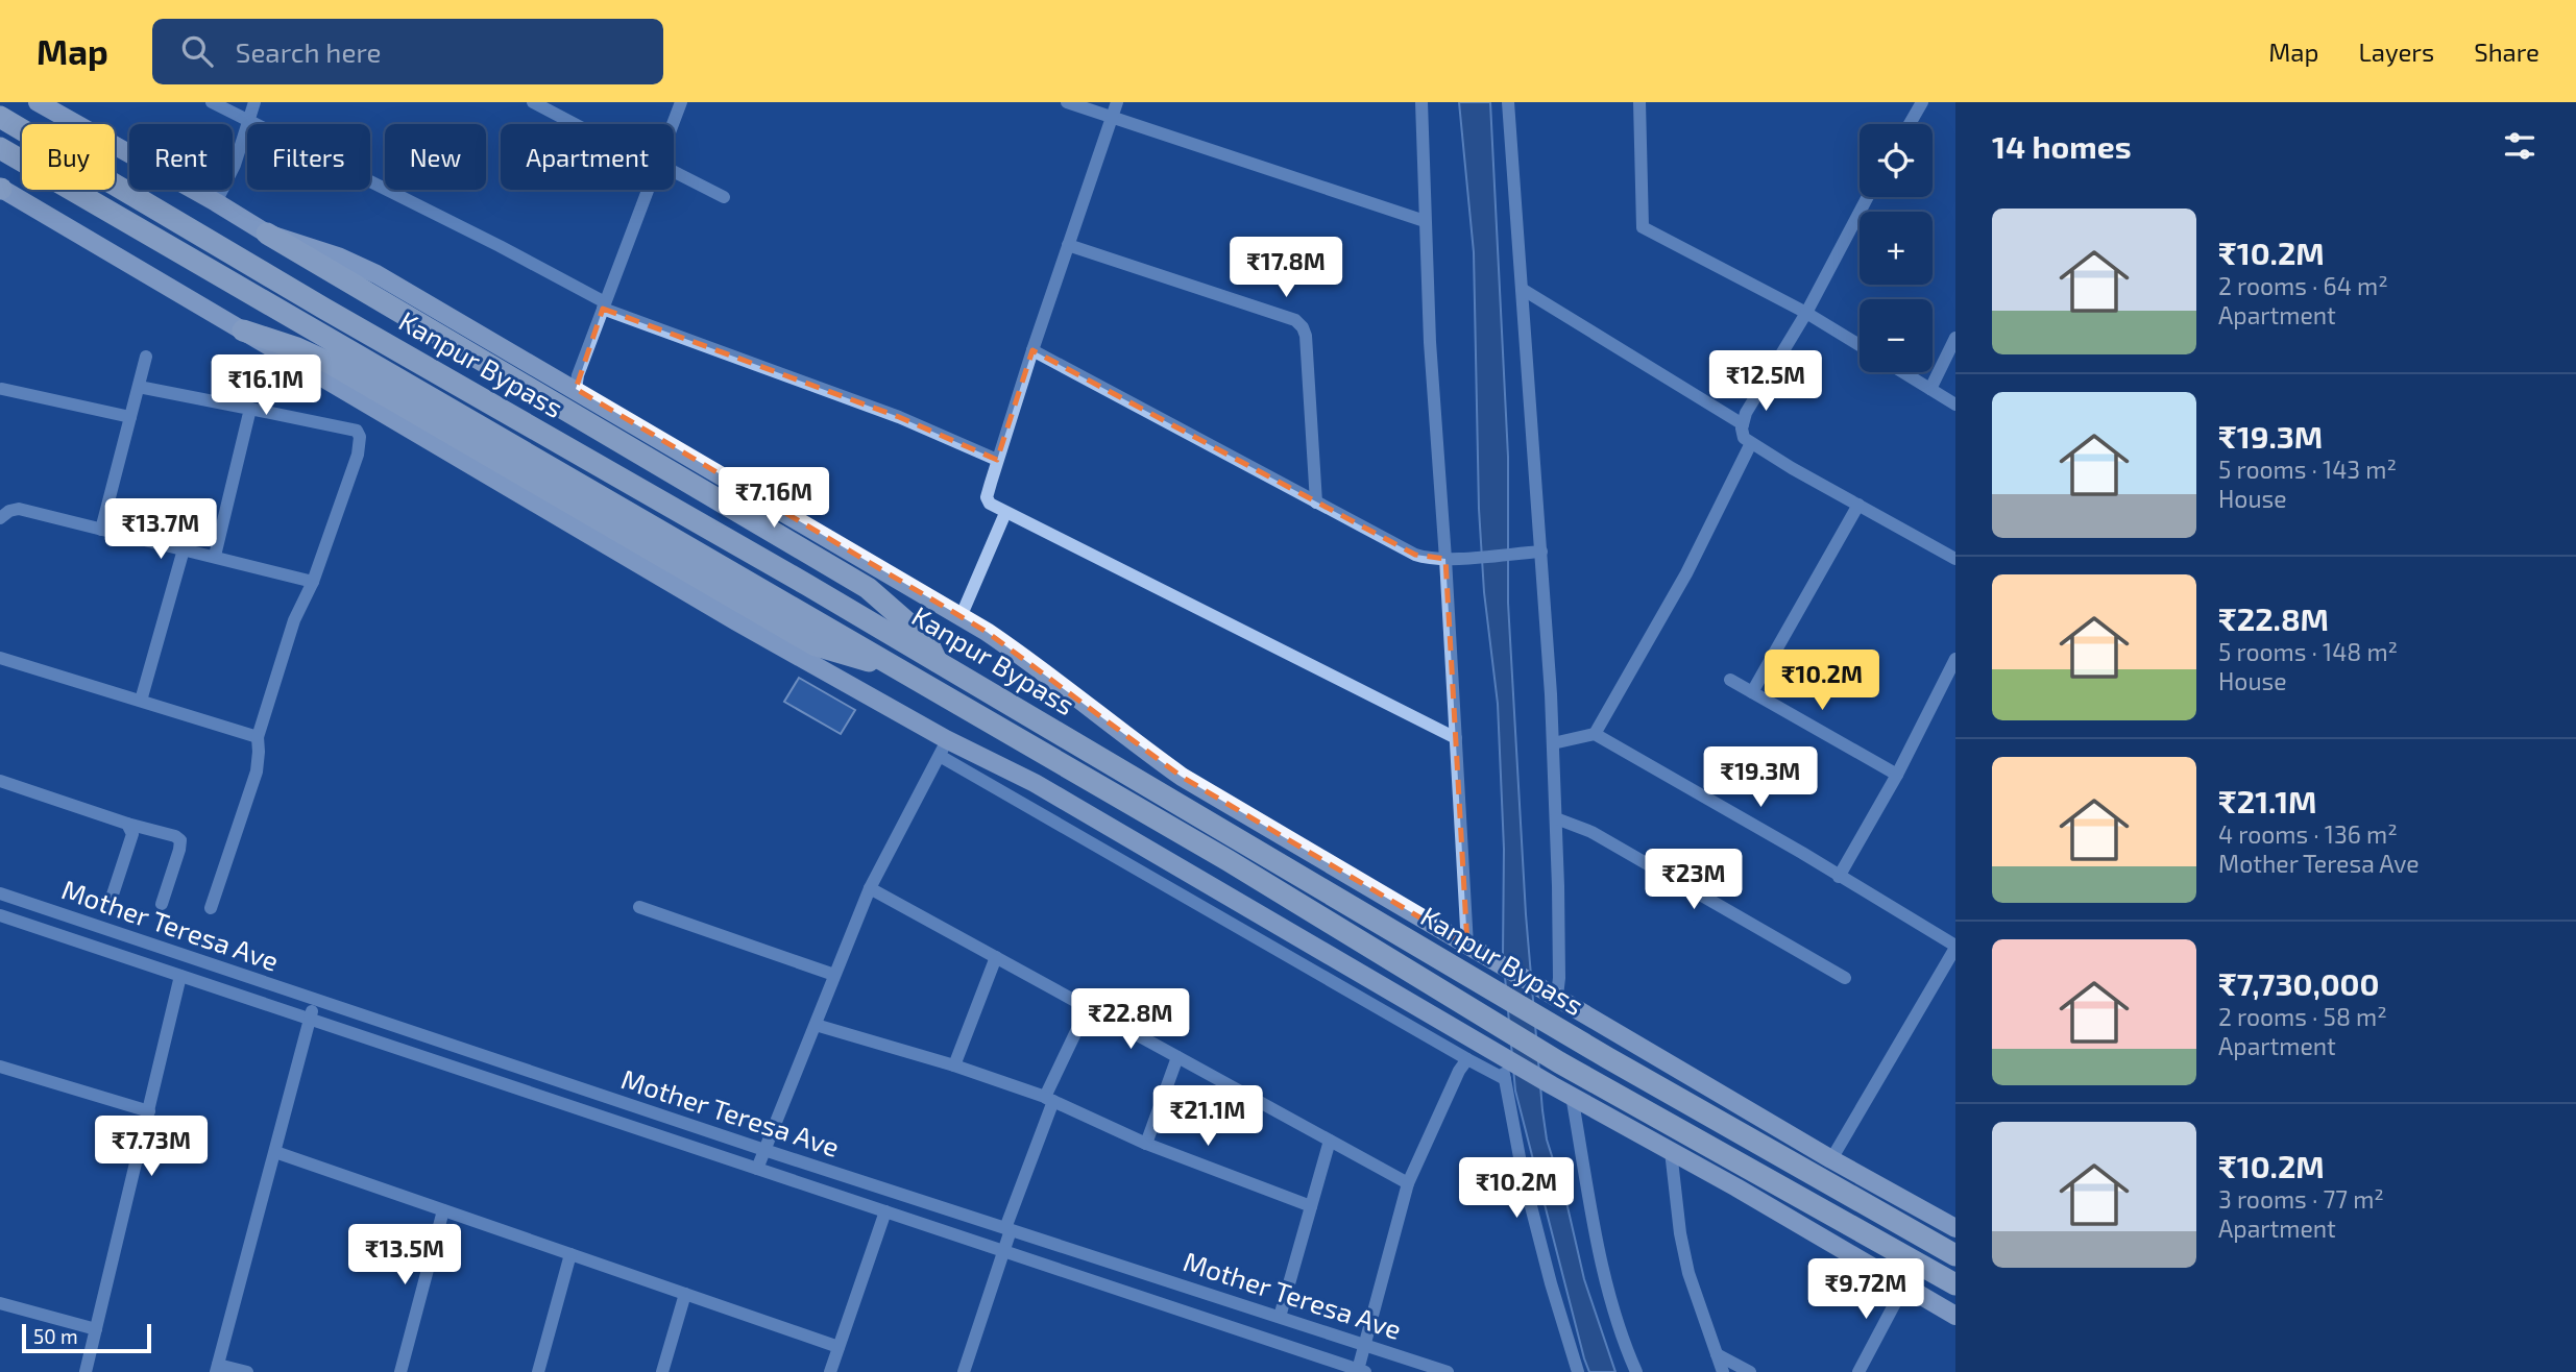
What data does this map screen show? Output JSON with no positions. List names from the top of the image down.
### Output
{
  "streets": {
    "highway": ["Kanpur Bypass"],
    "street": ["Mother Teresa Ave"]
  },
  "scale_bar": "50 m",
  "page": {
    "header": "Map",
    "search": "Search here",
    "nav": ["Map", "Layers", "Share"],
    "heading": "14 homes",
    "map_buttons": ["+", "−"],
    "chip": [
      "Buy",
      "Rent",
      "Filters",
      "New",
      "Apartment"
    ],
    "list": [
      {
        "name": "₹10.2M",
        "note": "2 rooms · 64 m² · Apartment"
      },
      {
        "name": "₹19.3M",
        "note": "5 rooms · 143 m² · House"
      },
      {
        "name": "₹22.8M",
        "note": "5 rooms · 148 m² · House"
      },
      {
        "name": "₹21.1M",
        "note": "4 rooms · 136 m² · Mother Teresa Ave"
      },
      {
        "name": "₹7,730,000",
        "note": "2 rooms · 58 m² · Apartment"
      },
      {
        "name": "₹10.2M",
        "note": "3 rooms · 77 m² · Apartment"
      }
    ],
    "price": [
      "₹17.8M",
      "₹12.5M",
      "₹16.1M",
      "₹7.16M",
      "₹13.7M",
      "₹10.2M",
      "₹19.3M",
      "₹23M",
      "₹22.8M",
      "₹21.1M",
      "₹7.73M",
      "₹10.2M",
      "₹13.5M",
      "₹9.72M"
    ],
    "scale": "50 m"
  }
}
